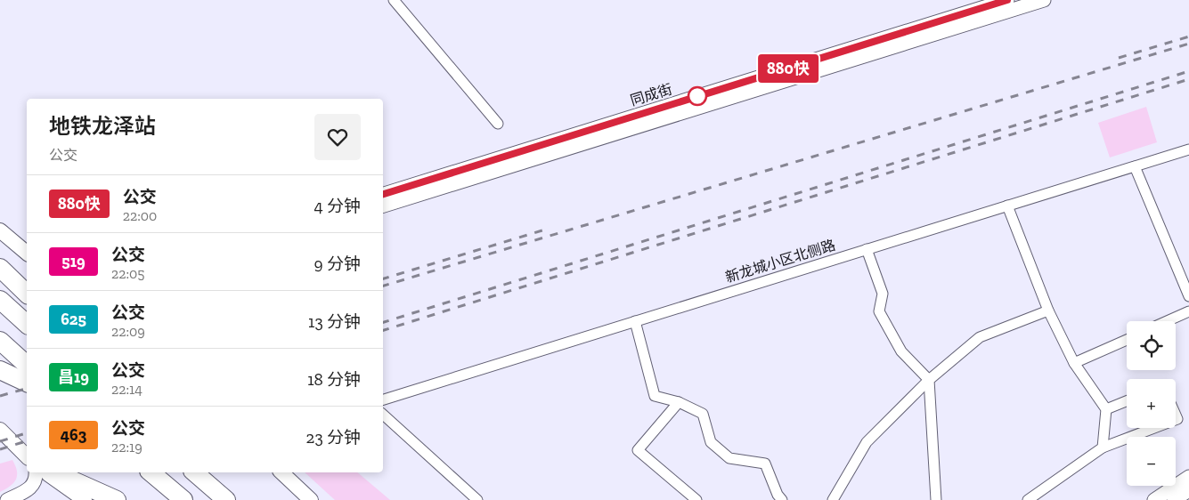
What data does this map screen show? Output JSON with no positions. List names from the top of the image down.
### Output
{
  "streets": {
    "main road": ["同成街"],
    "street": ["新龙城小区北侧路"]
  },
  "lines": ["bus line 880快"],
  "page": {
    "on_map": "880快",
    "heading": ["地铁龙泽站", "公交"],
    "list": [
      {
        "mark": "880快",
        "name": "公交",
        "note": "22:00",
        "value": "4 分钟"
      },
      {
        "mark": "519",
        "name": "公交",
        "note": "22:05",
        "value": "9 分钟"
      },
      {
        "mark": "625",
        "name": "公交",
        "note": "22:09",
        "value": "13 分钟"
      },
      {
        "mark": "昌19",
        "name": "公交",
        "note": "22:14",
        "value": "18 分钟"
      },
      {
        "mark": "463",
        "name": "公交",
        "note": "22:19",
        "value": "23 分钟"
      }
    ],
    "map_buttons": ["+", "−"]
  }
}
